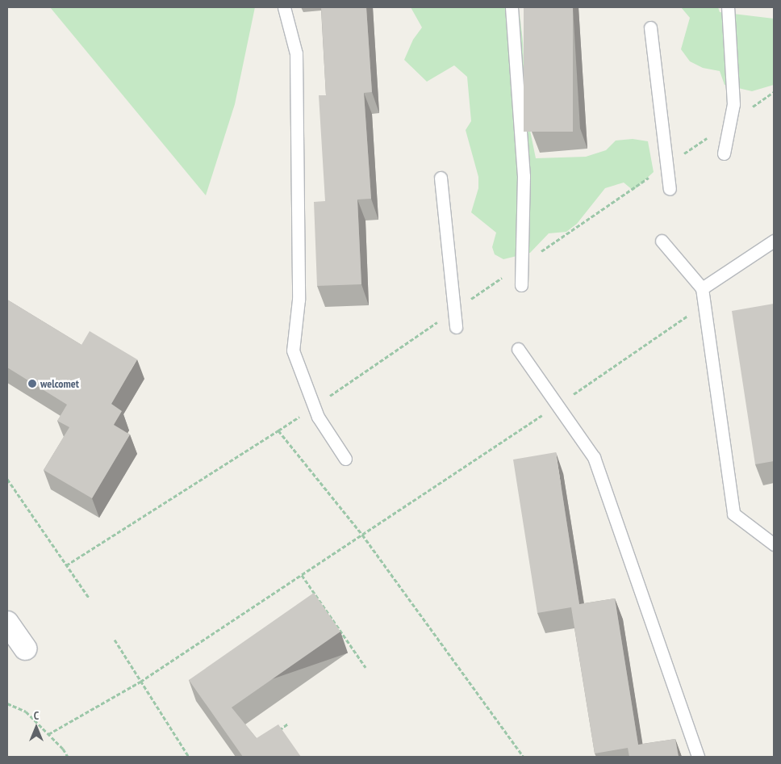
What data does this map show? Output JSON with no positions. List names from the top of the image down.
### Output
{
  "places": ["welcomet"],
  "north": "top"
}
